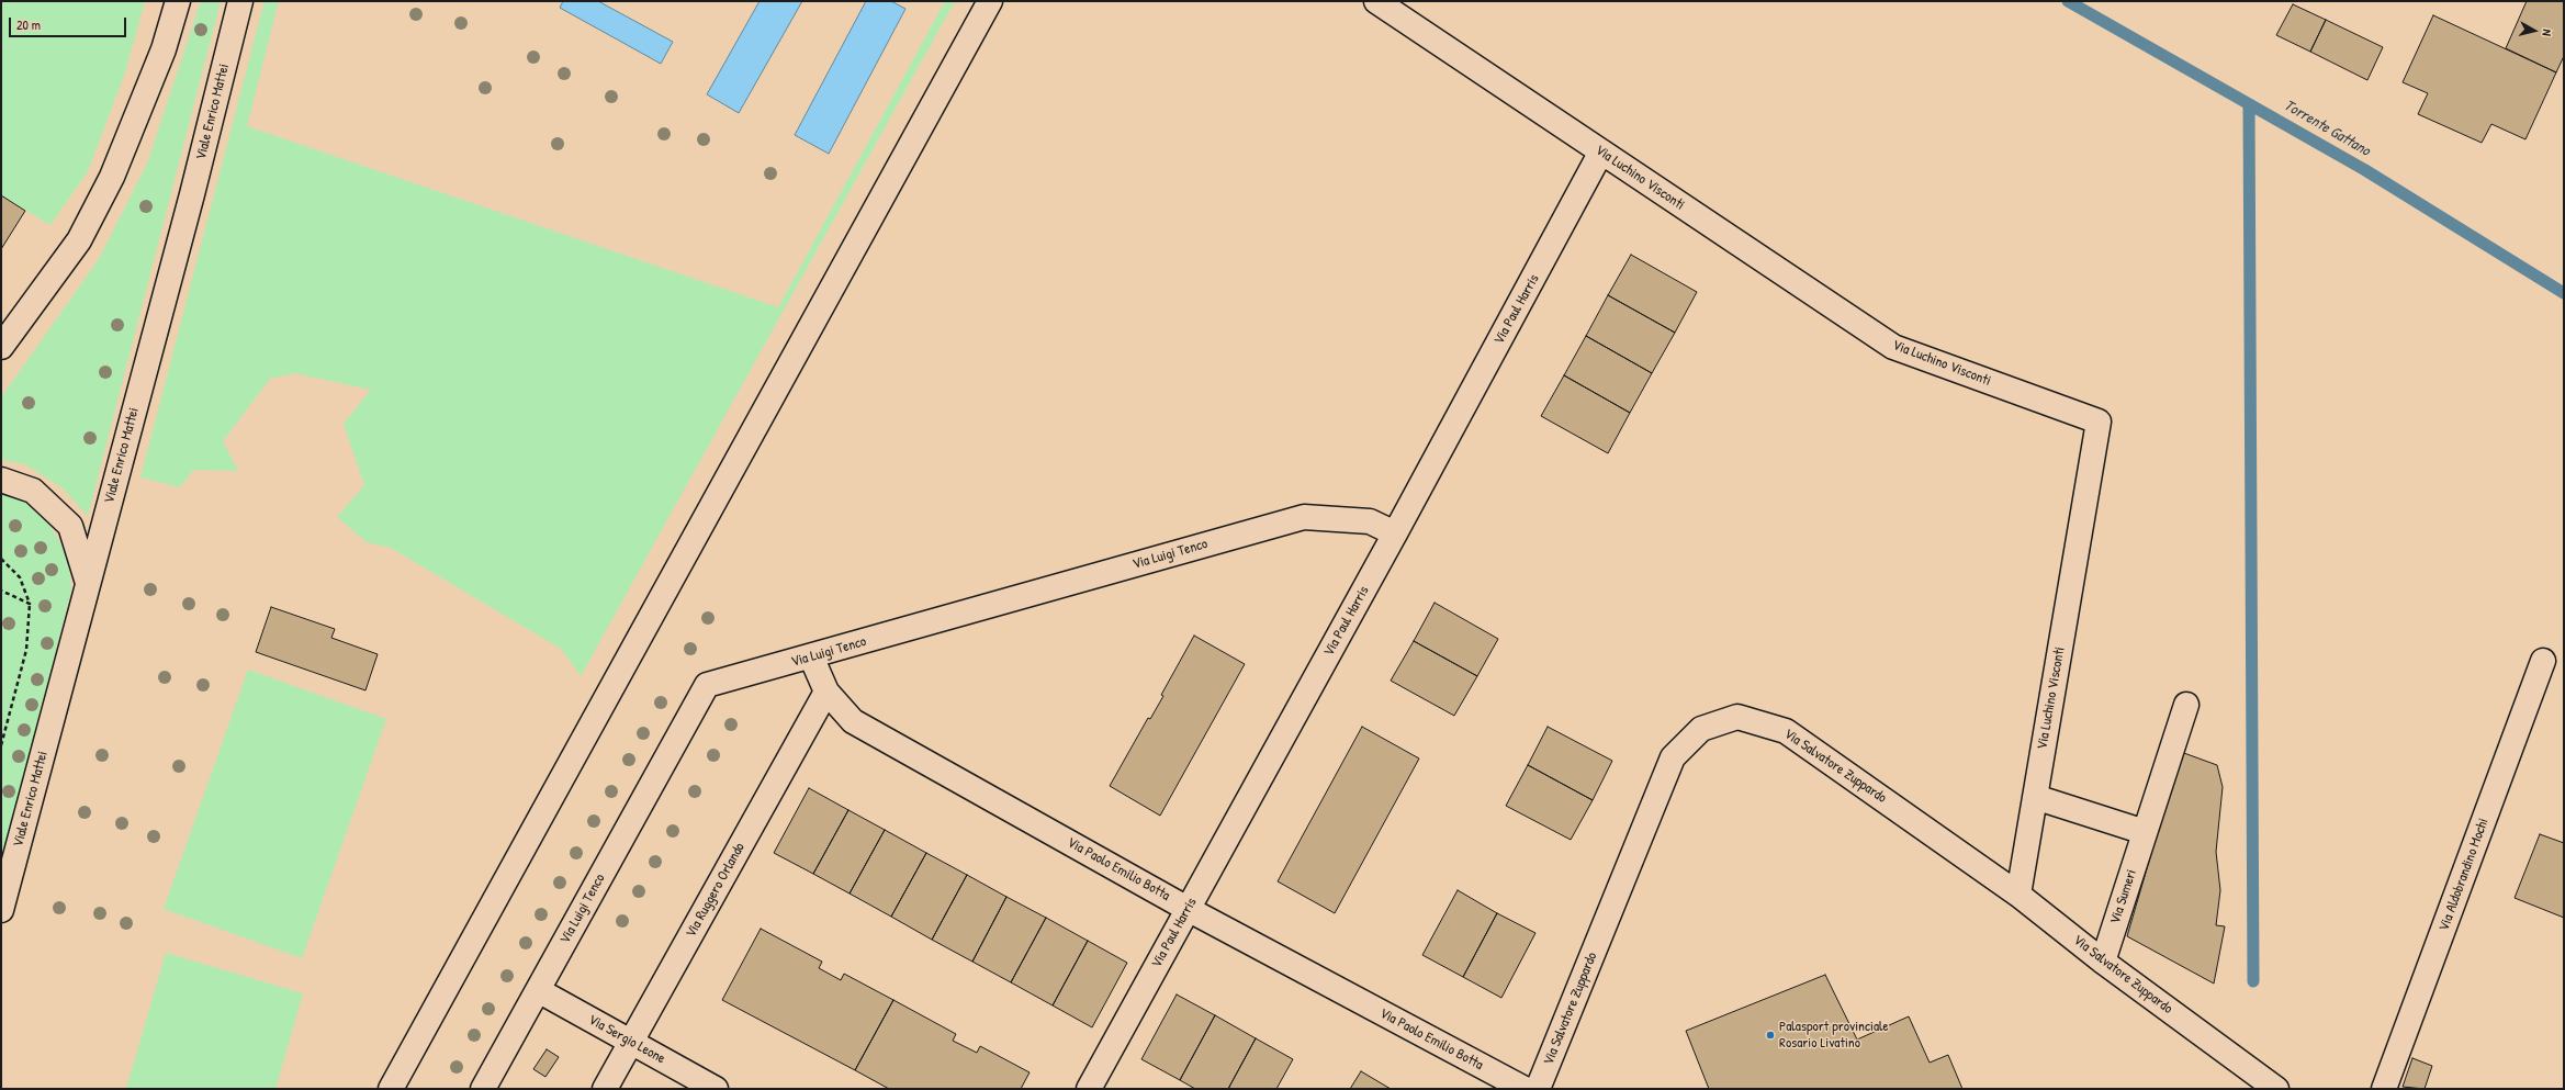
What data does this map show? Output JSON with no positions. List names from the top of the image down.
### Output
{
  "streets": {
    "street": [
      "Viale Enrico Mattei",
      "Via Luchino Visconti",
      "Via Paul Harris",
      "Via Luigi Tenco",
      "Via Salvatore Zuppardo",
      "Via Paolo Emilio Botta",
      "Via Aldobrandino Mochi",
      "Via Ruggero Orlando",
      "Via Sumeri",
      "Via Sergio Leone"
    ]
  },
  "crossings": [
    ["Via Luchino Visconti", "Via Paul Harris"],
    ["Via Luchino Visconti", "Via Salvatore Zuppardo"],
    ["Via Paul Harris", "Via Luigi Tenco"],
    ["Via Paul Harris", "Via Paolo Emilio Botta"],
    ["Via Luigi Tenco", "Via Paolo Emilio Botta"],
    ["Via Luigi Tenco", "Via Sergio Leone"],
    ["Via Salvatore Zuppardo", "Via Sumeri"],
    ["Via Paolo Emilio Botta", "Via Ruggero Orlando"],
    ["Via Ruggero Orlando", "Via Sergio Leone"]
  ],
  "water": ["Torrente Gattano"],
  "places": ["Palasport provinciale Rosario Livatino"],
  "scale_bar": "20 m",
  "north": "right"
}
